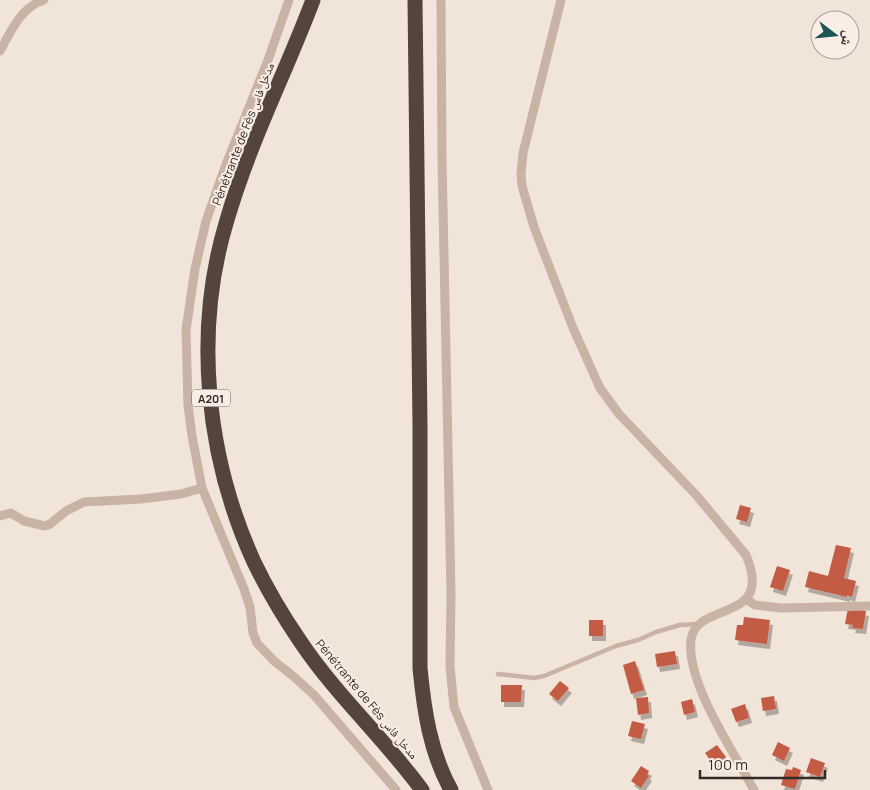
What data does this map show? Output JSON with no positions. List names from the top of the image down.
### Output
{
  "streets": {
    "highway": ["Pénétrante de Fès مدخل فاس", "A201"]
  },
  "scale_bar": "100 m",
  "north": "right"
}
